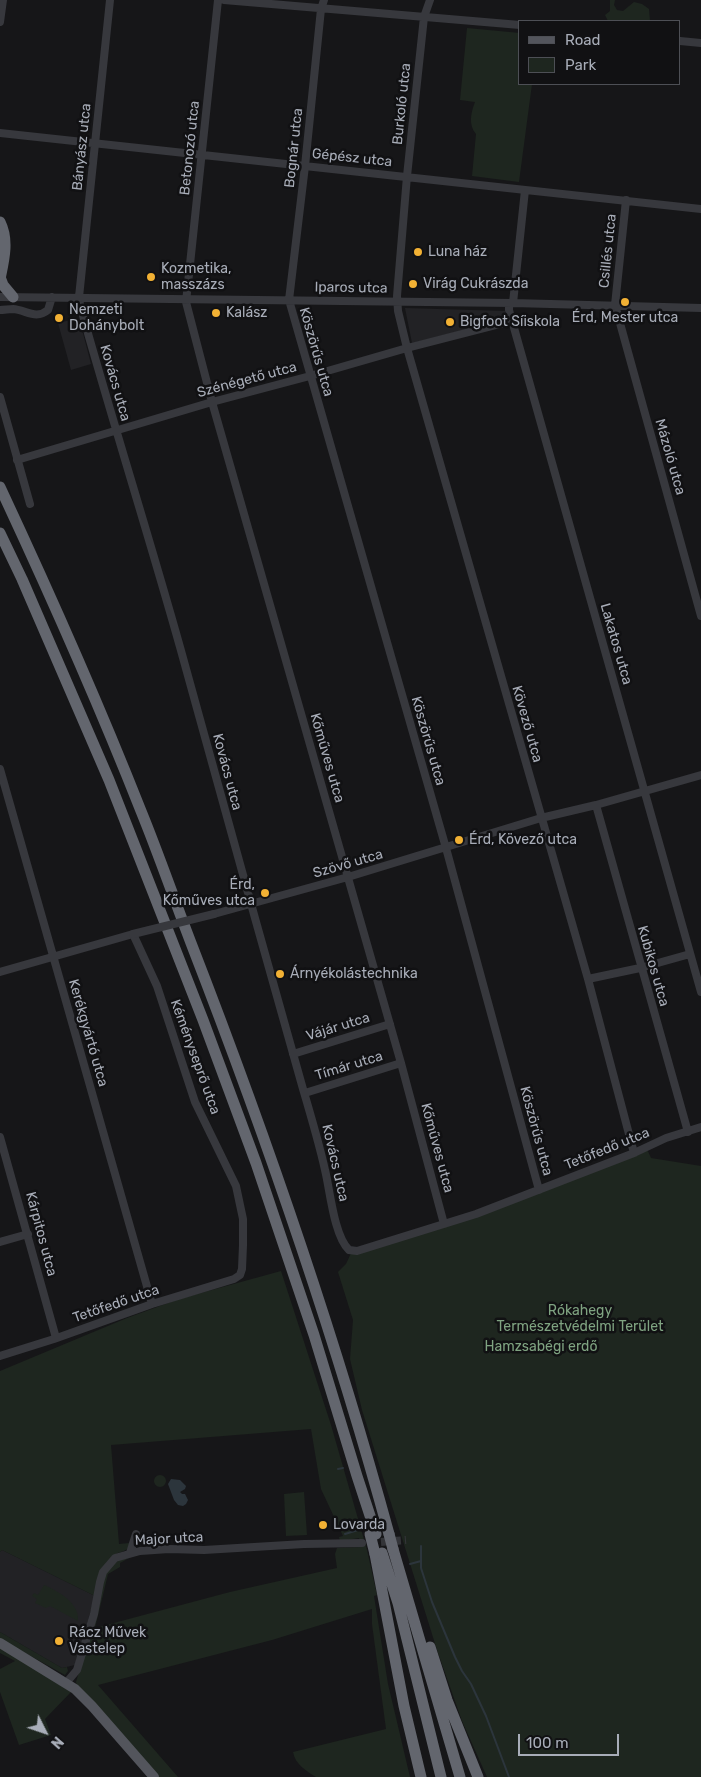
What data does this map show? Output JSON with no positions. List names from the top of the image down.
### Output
{
  "streets": {
    "street": [
      "Burkoló utca",
      "Bányász utca",
      "Betonozó utca",
      "Bognár utca",
      "Gépész utca",
      "Csillés utca",
      "Iparos utca",
      "Köszörűs utca",
      "Szénégető utca",
      "Kovács utca",
      "Mázoló utca",
      "Lakatos utca",
      "Kövező utca",
      "Kőműves utca",
      "Szövő utca",
      "Kubikos utca",
      "Vájár utca",
      "Kerékgyártó utca",
      "Kéményseprő utca",
      "Tímár utca",
      "Tetőfedő utca",
      "Kárpitos utca",
      "Major utca"
    ]
  },
  "crossings": [
    ["Burkoló utca", "Gépész utca"],
    ["Burkoló utca", "Iparos utca"],
    ["Burkoló utca", "Kövező utca"],
    ["Bányász utca", "Gépész utca"],
    ["Bányász utca", "Iparos utca"],
    ["Bányász utca", "Kovács utca"],
    ["Betonozó utca", "Gépész utca"],
    ["Betonozó utca", "Iparos utca"],
    ["Betonozó utca", "Kőműves utca"],
    ["Bognár utca", "Gépész utca"],
    ["Bognár utca", "Iparos utca"],
    ["Bognár utca", "Köszörűs utca"],
    ["Gépész utca", "Csillés utca"],
    ["Gépész utca", "Lakatos utca"],
    ["Csillés utca", "Iparos utca"],
    ["Csillés utca", "Mázoló utca"],
    ["Iparos utca", "Köszörűs utca"],
    ["Iparos utca", "Kovács utca"],
    ["Iparos utca", "Mázoló utca"],
    ["Iparos utca", "Lakatos utca"],
    ["Iparos utca", "Kövező utca"],
    ["Iparos utca", "Kőműves utca"],
    ["Köszörűs utca", "Szénégető utca"],
    ["Köszörűs utca", "Szövő utca"],
    ["Köszörűs utca", "Tetőfedő utca"],
    ["Szénégető utca", "Kovács utca"],
    ["Szénégető utca", "Lakatos utca"],
    ["Szénégető utca", "Kövező utca"],
    ["Szénégető utca", "Kőműves utca"],
    ["Kovács utca", "Szövő utca"],
    ["Kovács utca", "Vájár utca"],
    ["Kovács utca", "Tímár utca"],
    ["Kovács utca", "Tetőfedő utca"],
    ["Lakatos utca", "Szövő utca"],
    ["Kövező utca", "Szövő utca"],
    ["Kövező utca", "Tetőfedő utca"],
    ["Kőműves utca", "Szövő utca"],
    ["Kőműves utca", "Vájár utca"],
    ["Kőműves utca", "Tímár utca"],
    ["Kőműves utca", "Tetőfedő utca"],
    ["Szövő utca", "Kubikos utca"],
    ["Szövő utca", "Kerékgyártó utca"],
    ["Szövő utca", "Kéményseprő utca"],
    ["Kubikos utca", "Tetőfedő utca"],
    ["Kerékgyártó utca", "Tetőfedő utca"],
    ["Kéményseprő utca", "Tetőfedő utca"],
    ["Tetőfedő utca", "Kárpitos utca"]
  ],
  "parks": ["Rókahegy Természetvédelmi Terület", "Hamzsabégi erdő"],
  "places": [
    "Luna ház",
    "Kozmetika, masszázs",
    "Virág Cukrászda",
    "Érd, Mester utca",
    "Kalász",
    "Nemzeti Dohánybolt",
    "Bigfoot Síiskola",
    "Érd, Kövező utca",
    "Érd, Kőműves utca",
    "Árnyékolástechnika",
    "Lovarda",
    "Rácz Művek Vastelep"
  ],
  "legend": ["Road", "Park"],
  "scale_bar": "100 m",
  "north": "bottom right"
}
